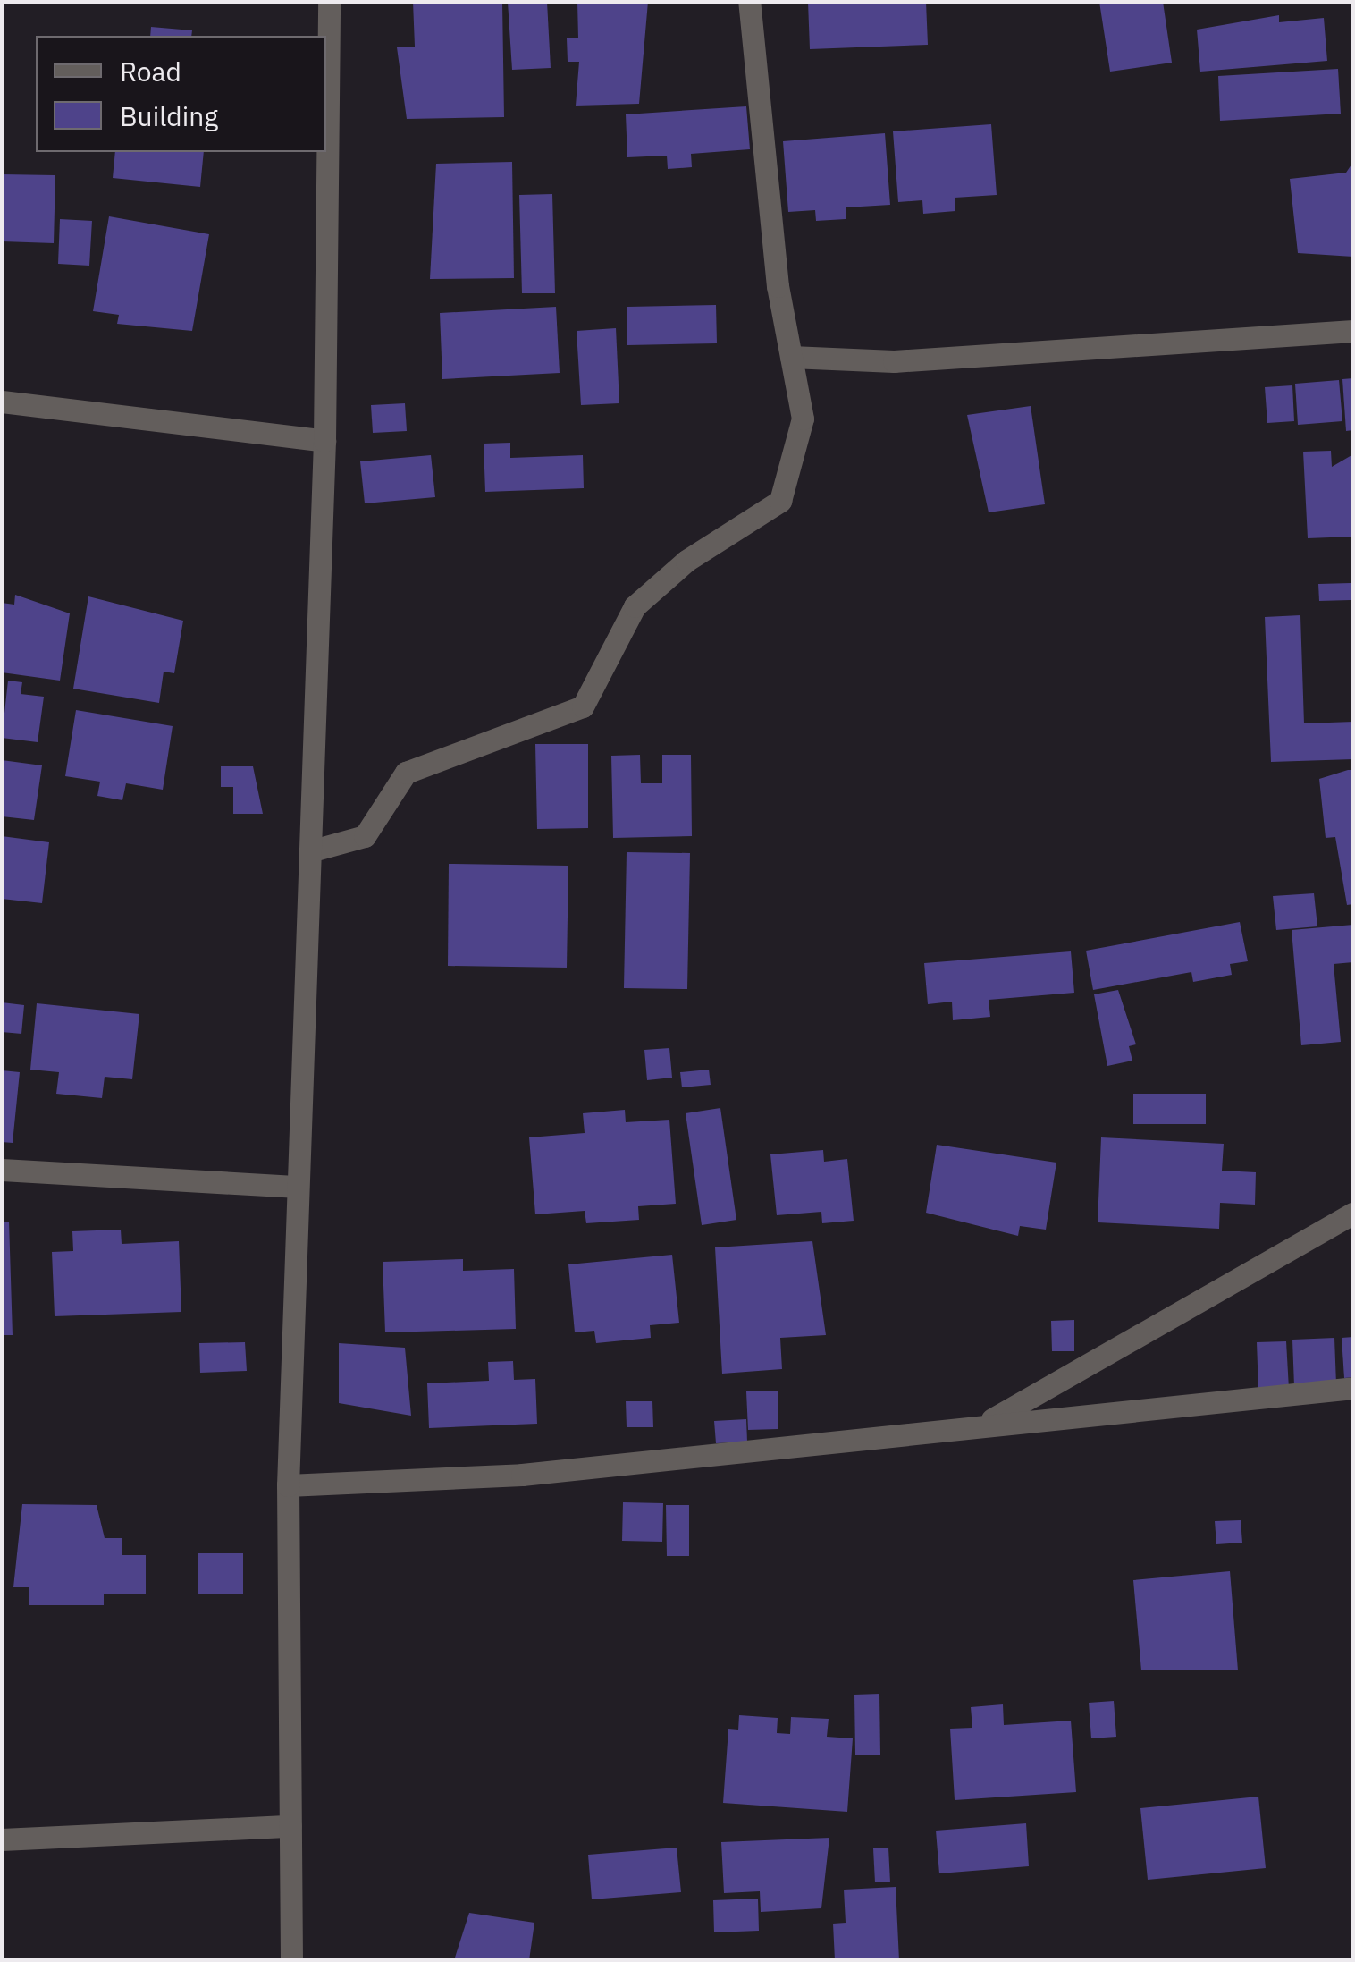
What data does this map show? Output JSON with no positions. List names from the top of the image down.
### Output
{
  "legend": ["Road", "Building"]
}
